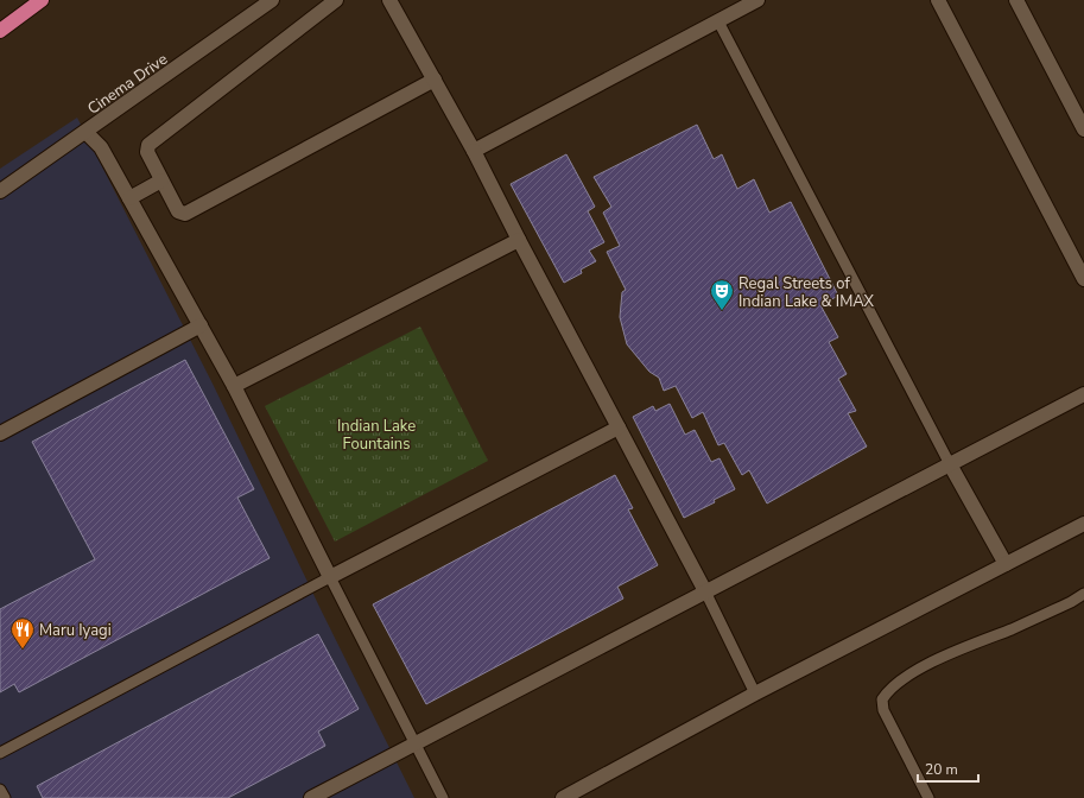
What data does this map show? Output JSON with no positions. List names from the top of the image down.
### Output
{
  "streets": {
    "street": ["Cinema Drive"]
  },
  "parks": ["Indian Lake Fountains"],
  "places": {
    "theatre": ["Regal Streets of Indian Lake & IMAX"],
    "restaurant": ["Maru Iyagi"]
  },
  "scale_bar": "20 m"
}
